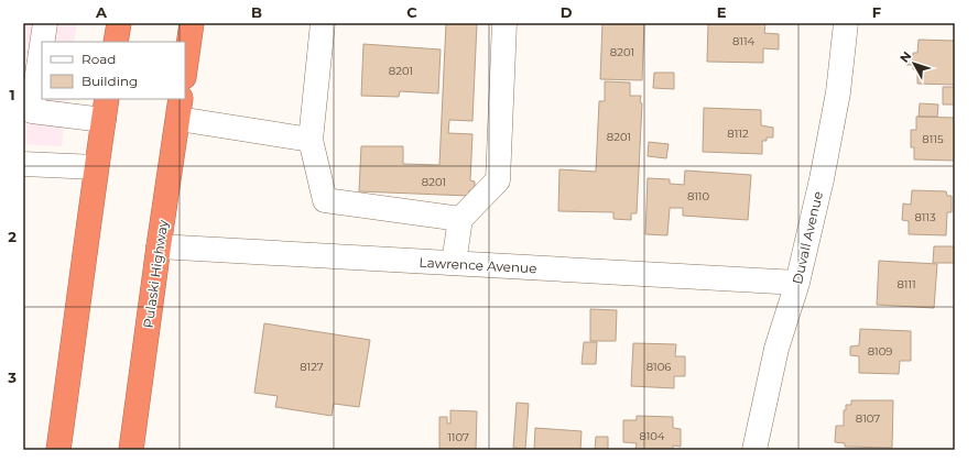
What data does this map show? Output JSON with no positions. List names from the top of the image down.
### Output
{
  "streets": {
    "highway": ["Pulaski Highway"],
    "street": ["Duvall Avenue", "Lawrence Avenue"]
  },
  "crossings": [
    ["Duvall Avenue", "Lawrence Avenue"],
    ["Lawrence Avenue", "Pulaski Highway"]
  ],
  "house_numbers": [
    "8114",
    "8201",
    "8201",
    "8112",
    "8201",
    "8115",
    "8201",
    "8110",
    "8113",
    "8111",
    "8109",
    "8127",
    "8106",
    "8107",
    "8104",
    "1107"
  ],
  "legend": ["Road", "Building"],
  "north": "top left",
  "grid": {
    "columns": [
      "A",
      "B",
      "C",
      "D",
      "E",
      "F"
    ],
    "rows": ["1", "2", "3"]
  }
}
